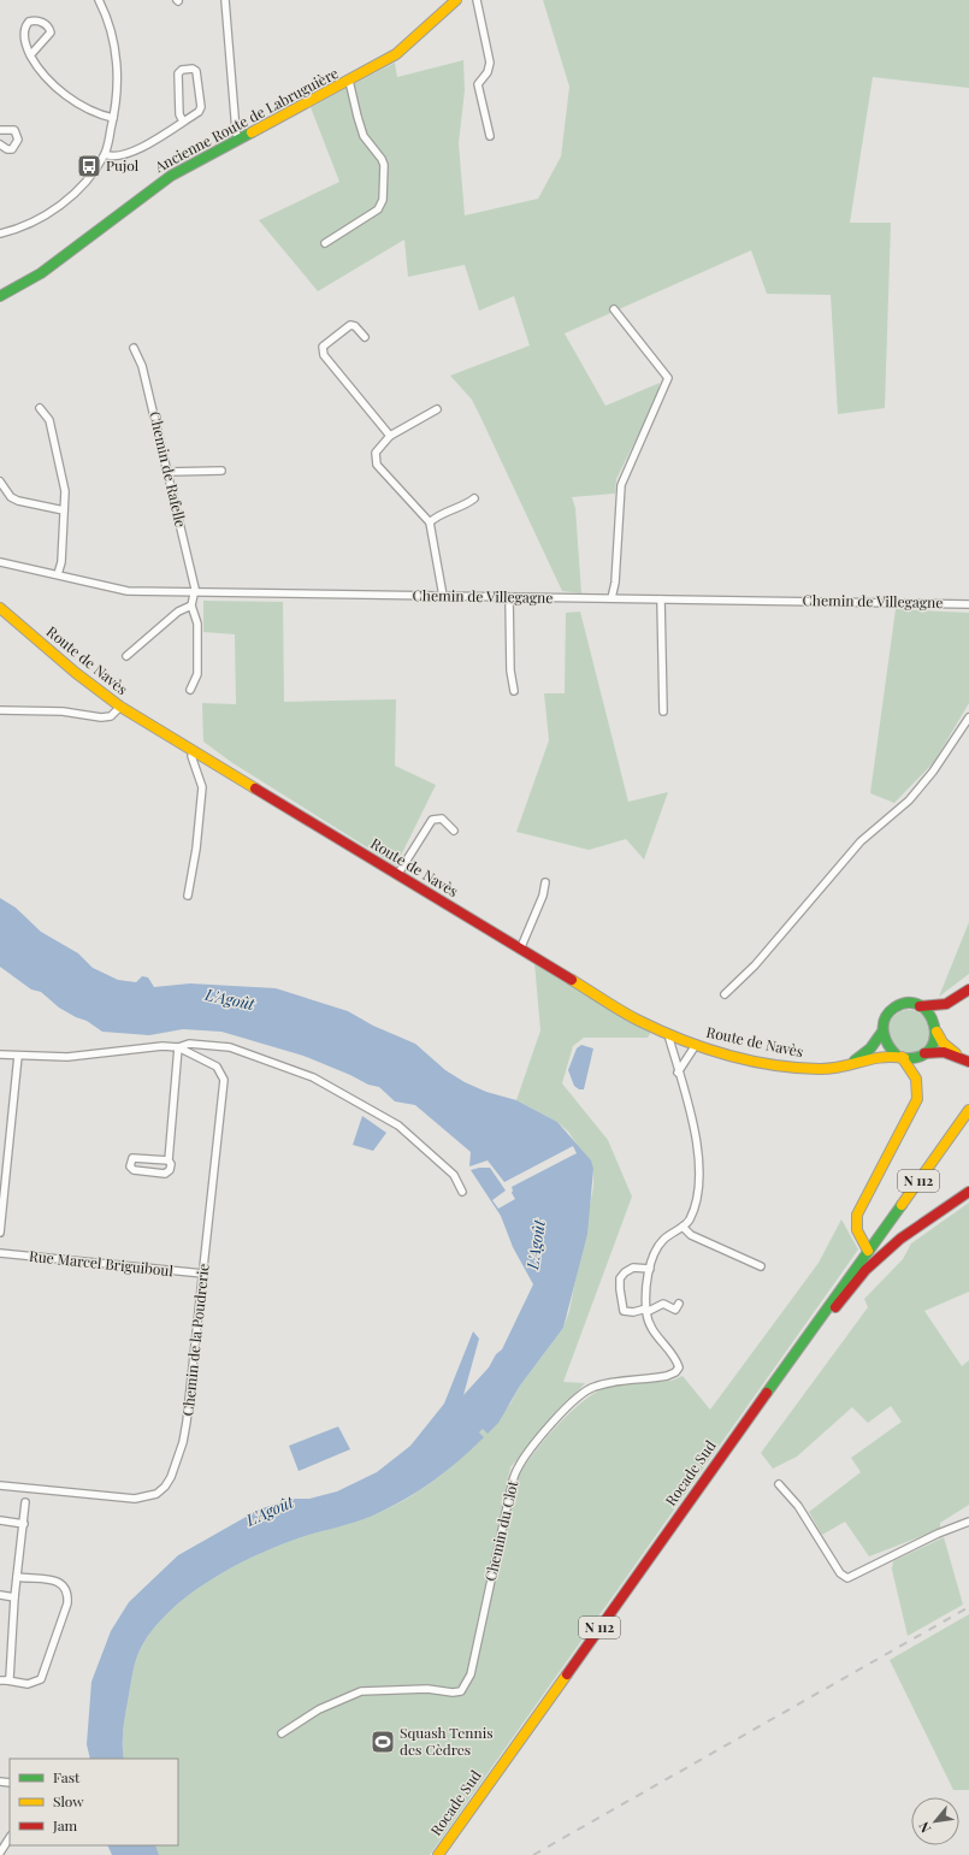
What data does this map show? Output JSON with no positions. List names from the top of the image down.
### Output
{
  "streets": {
    "main road": [
      "Ancienne Route de Labruguière",
      "Route de Navès",
      "N 112",
      "Rocade Sud"
    ],
    "street": [
      "Chemin de Rafelle",
      "Chemin de Villegagne",
      "Rue Marcel Briguiboul",
      "Chemin de la Poudrerie",
      "Chemin du Clot"
    ]
  },
  "crossings": [
    ["Chemin de Rafelle", "Chemin de Villegagne"],
    ["Rue Marcel Briguiboul", "Chemin de la Poudrerie"]
  ],
  "water": ["L'Agoût"],
  "places": {
    "bus stop": ["Pujol"],
    "sports": ["Squash Tennis des Cèdres"]
  },
  "legend": ["Fast", "Slow", "Jam"],
  "north": "bottom left"
}
